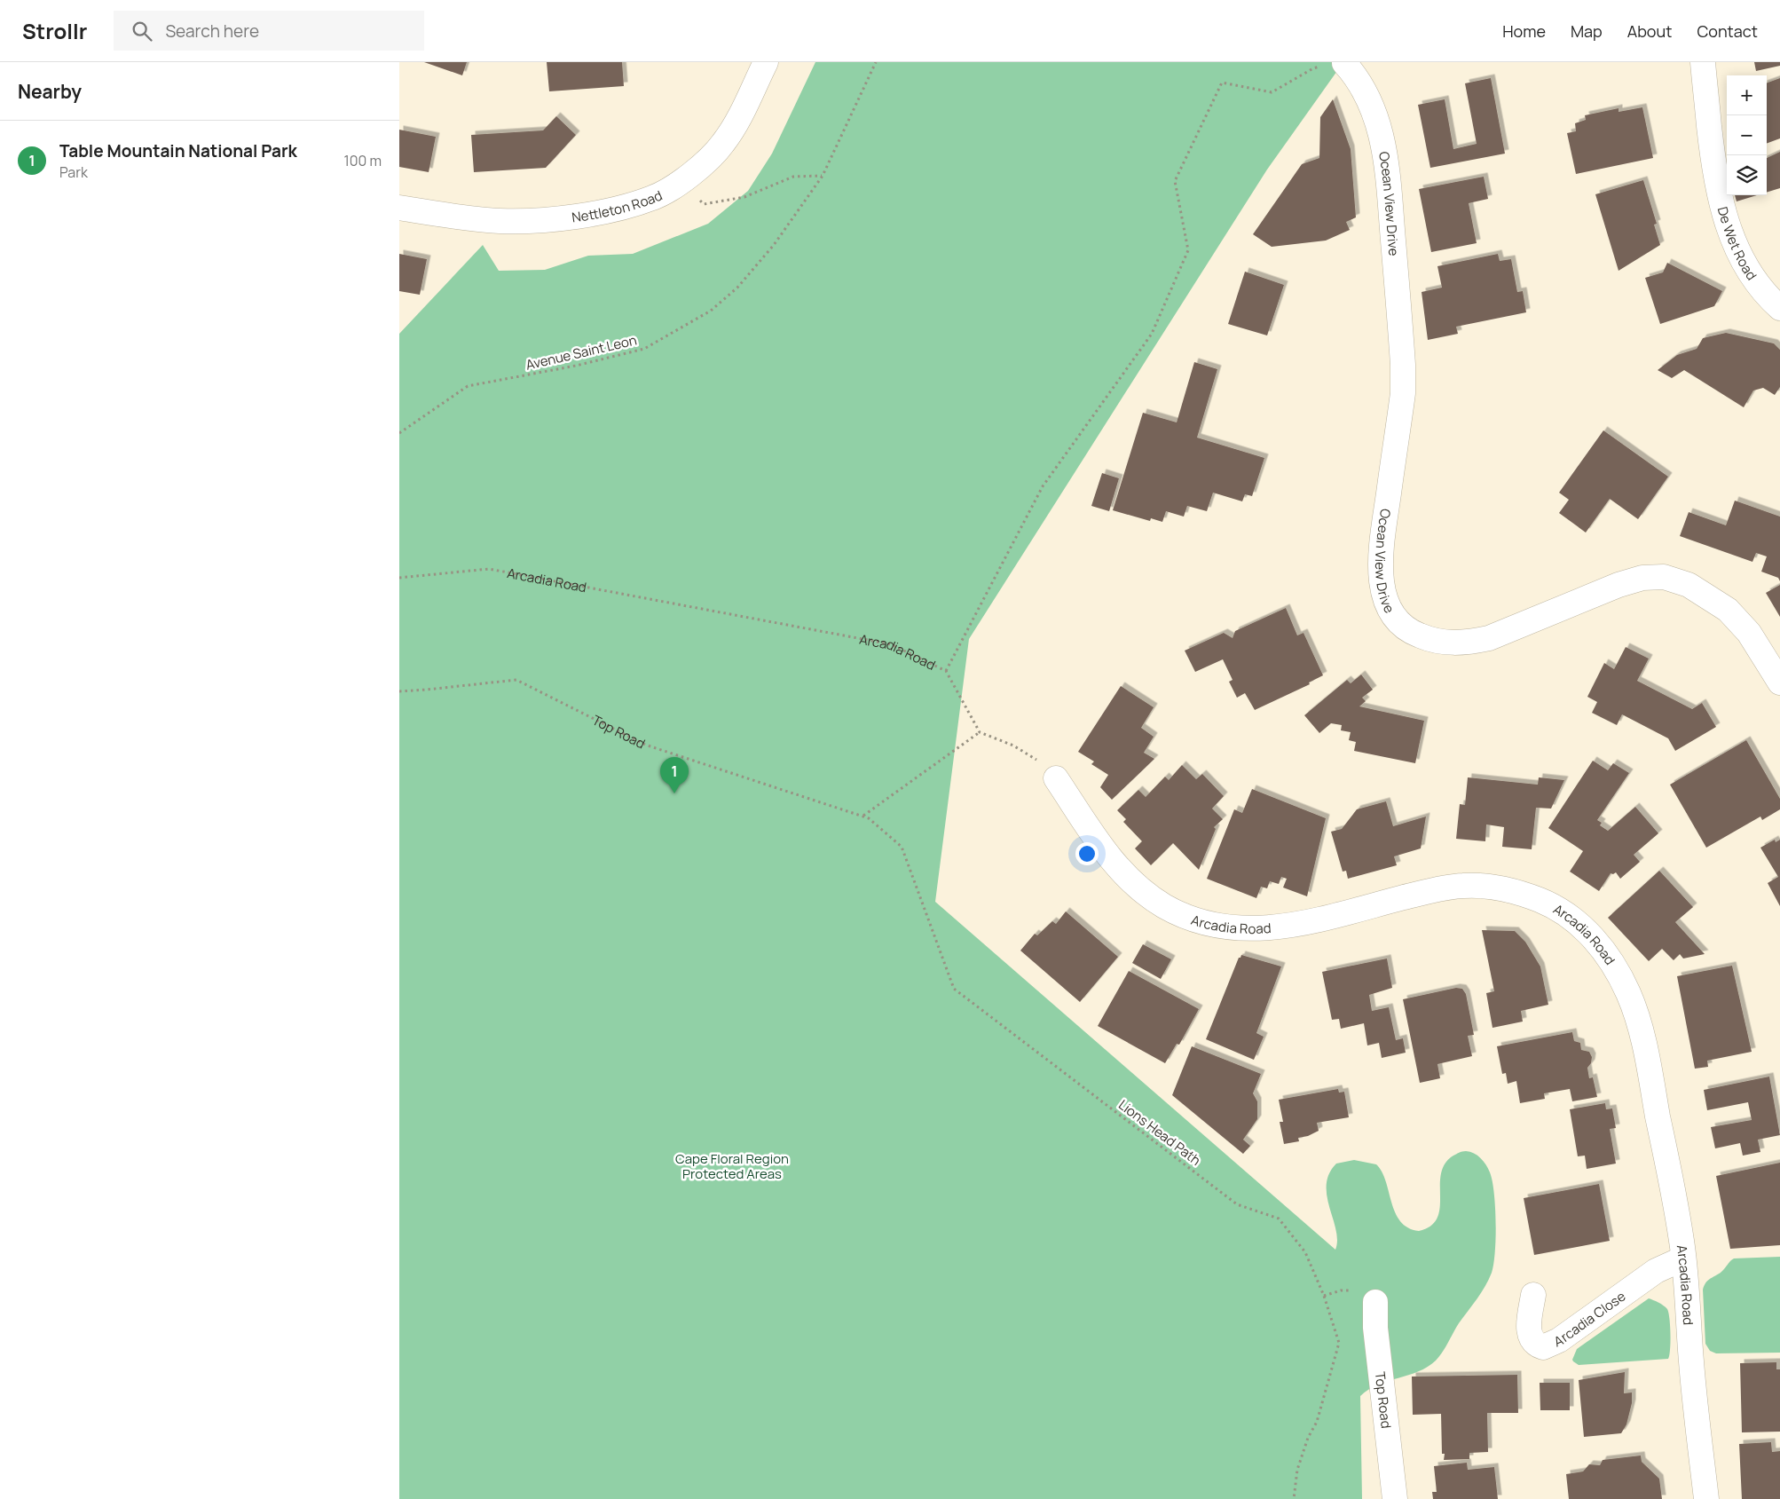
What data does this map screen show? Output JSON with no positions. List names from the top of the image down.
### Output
{
  "streets": {
    "street": [
      "Nettleton Road",
      "Ocean View Drive",
      "De Wet Road",
      "Arcadia Road",
      "Top Road",
      "Arcadia Close"
    ],
    "path": ["Avenue Saint Leon", "Lions Head Path"]
  },
  "crossings": [
    ["Arcadia Road", "Arcadia Close"],
    ["Top Road", "Lions Head Path"]
  ],
  "parks": ["Cape Floral Region Protected Areas"],
  "page": {
    "header": "Strollr",
    "search": "Search here",
    "nav": [
      "Home",
      "Map",
      "About",
      "Contact"
    ],
    "heading": "Nearby",
    "map_buttons": ["+", "−"],
    "list": [
      {
        "mark": "1",
        "name": "Table Mountain National Park",
        "note": "Park",
        "value": "100 m"
      }
    ],
    "pins": "1"
  }
}
